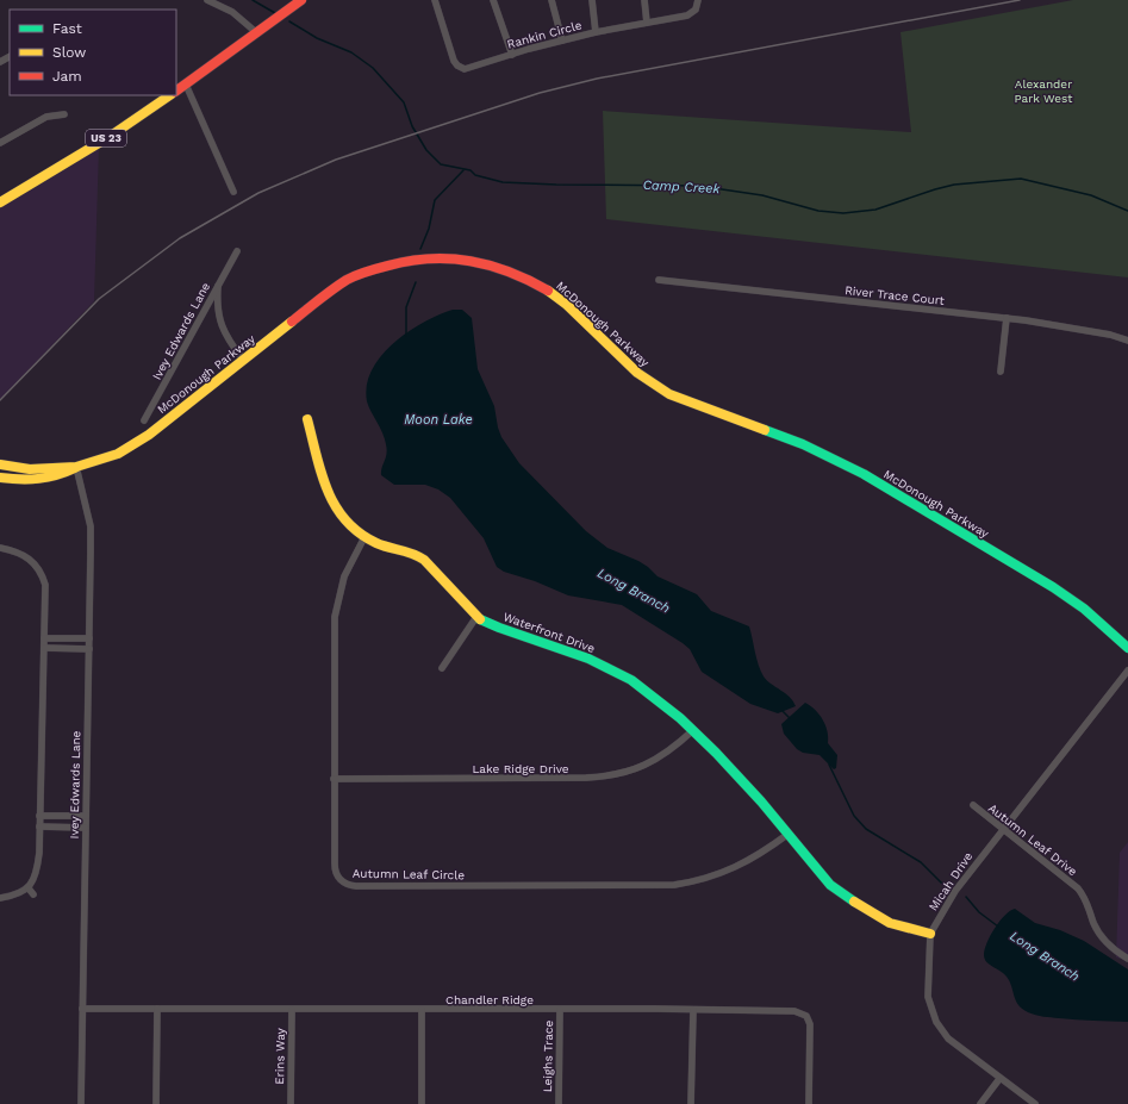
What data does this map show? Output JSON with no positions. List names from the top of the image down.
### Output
{
  "streets": {
    "street": [
      "Rankin Circle",
      "US 23",
      "River Trace Court",
      "McDonough Parkway",
      "Ivey Edwards Lane",
      "Waterfront Drive",
      "Lake Ridge Drive",
      "Autumn Leaf Drive",
      "Autumn Leaf Circle",
      "Micah Drive",
      "Chandler Ridge",
      "Erins Way",
      "Leighs Trace"
    ]
  },
  "crossings": [
    ["McDonough Parkway", "Ivey Edwards Lane"],
    ["Ivey Edwards Lane", "Chandler Ridge"],
    ["Waterfront Drive", "Lake Ridge Drive"],
    ["Waterfront Drive", "Autumn Leaf Circle"],
    ["Waterfront Drive", "Micah Drive"],
    ["Lake Ridge Drive", "Autumn Leaf Circle"],
    ["Autumn Leaf Drive", "Micah Drive"],
    ["Chandler Ridge", "Erins Way"],
    ["Chandler Ridge", "Leighs Trace"]
  ],
  "water": ["Camp Creek", "Moon Lake", "Long Branch"],
  "parks": ["Alexander Park West"],
  "legend": ["Fast", "Slow", "Jam"]
}
